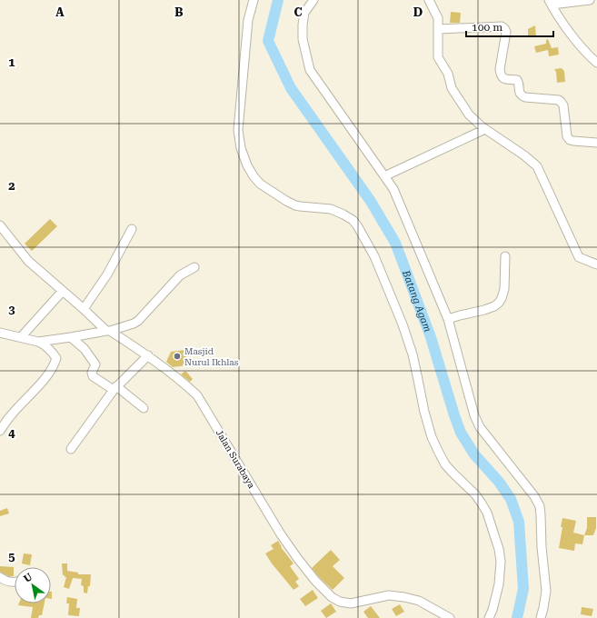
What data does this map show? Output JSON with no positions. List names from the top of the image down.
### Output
{
  "streets": {
    "street": ["Jalan Surabaya"]
  },
  "water": ["Batang Agam"],
  "places": ["Masjid Nurul Ikhlas"],
  "scale_bar": "100 m",
  "north": "top left",
  "grid": {
    "columns": [
      "A",
      "B",
      "C",
      "D"
    ],
    "rows": [
      "1",
      "2",
      "3",
      "4",
      "5"
    ]
  }
}
